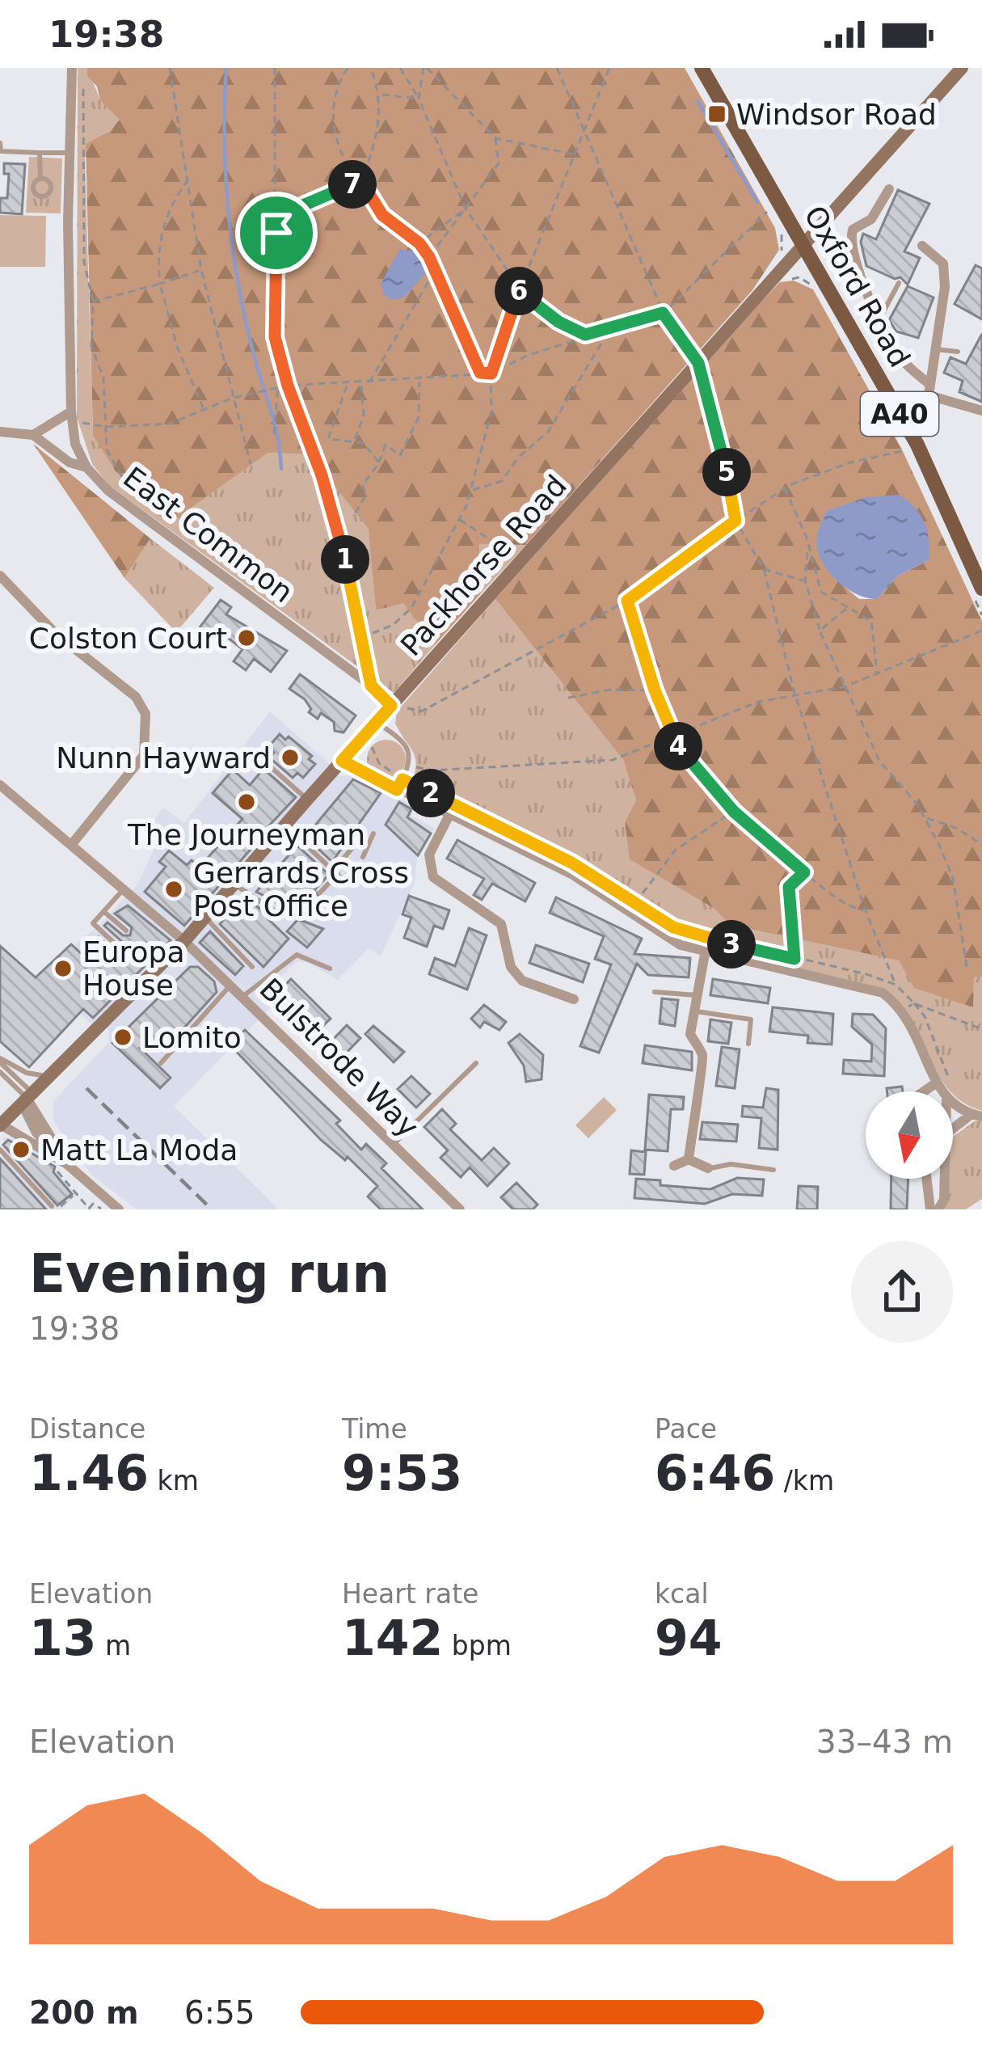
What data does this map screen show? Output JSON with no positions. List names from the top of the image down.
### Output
{
  "streets": {
    "main road": ["Oxford Road", "A40", "Packhorse Road"],
    "street": ["East Common", "Bulstrode Way"]
  },
  "crossings": [
    ["Oxford Road", "Packhorse Road"],
    ["East Common", "Packhorse Road"],
    ["Packhorse Road", "Bulstrode Way"]
  ],
  "places": {
    "transit": ["Windsor Road"],
    "other": [
      "Colston Court",
      "Nunn Hayward",
      "The Journeyman",
      "Gerrards Cross Post Office",
      "Europa House",
      "Lomito",
      "Matt La Moda"
    ]
  },
  "north": "bottom",
  "page": {
    "status": "19:38",
    "pins": [
      "7",
      "6",
      "5",
      "1",
      "4",
      "2",
      "3"
    ],
    "heading": ["Evening run", "19:38"],
    "stats": [
      ["Distance", "1.46 km"],
      ["Time", "9:53"],
      ["Pace", "6:46 /km"],
      ["Elevation", "13 m"],
      ["Heart rate", "142 bpm"],
      ["kcal", "94"]
    ],
    "chart": ["Elevation", "33–43 m"],
    "list": [
      {
        "name": "200 m",
        "note": "6:55"
      }
    ]
  }
}
